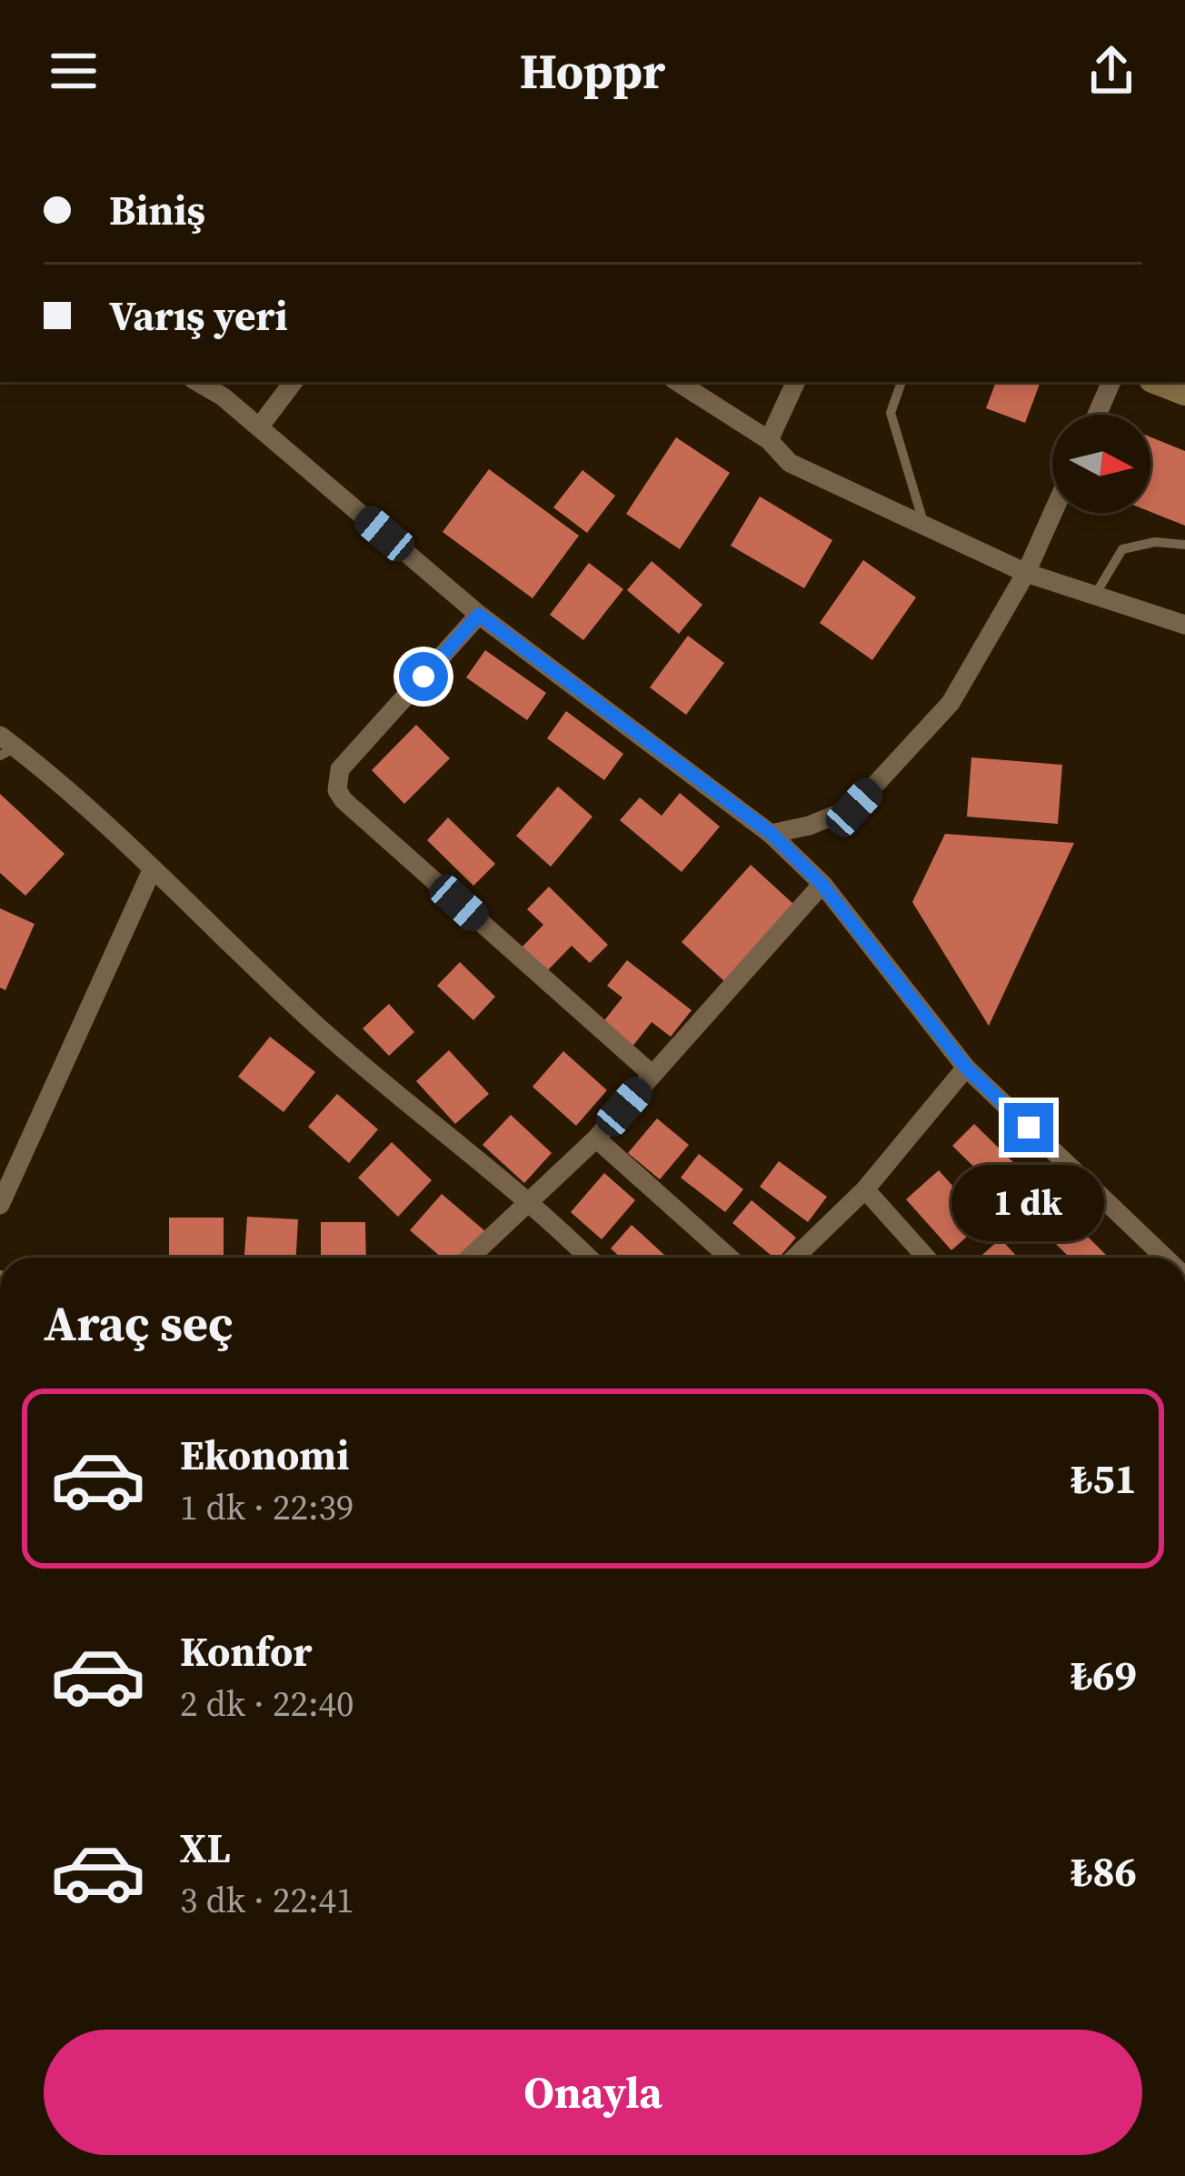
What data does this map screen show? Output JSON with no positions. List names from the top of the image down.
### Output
{
  "north": "right",
  "page": {
    "header": "Hoppr",
    "banner": ["Biniş", "Varış yeri"],
    "bubble": "1 dk",
    "heading": "Araç seç",
    "list": [
      {
        "name": "Ekonomi",
        "note": "1 dk · 22:39",
        "value": "₺51"
      },
      {
        "name": "Konfor",
        "note": "2 dk · 22:40",
        "value": "₺69"
      },
      {
        "name": "XL",
        "note": "3 dk · 22:41",
        "value": "₺86"
      }
    ],
    "buttons": "Onayla"
  }
}
